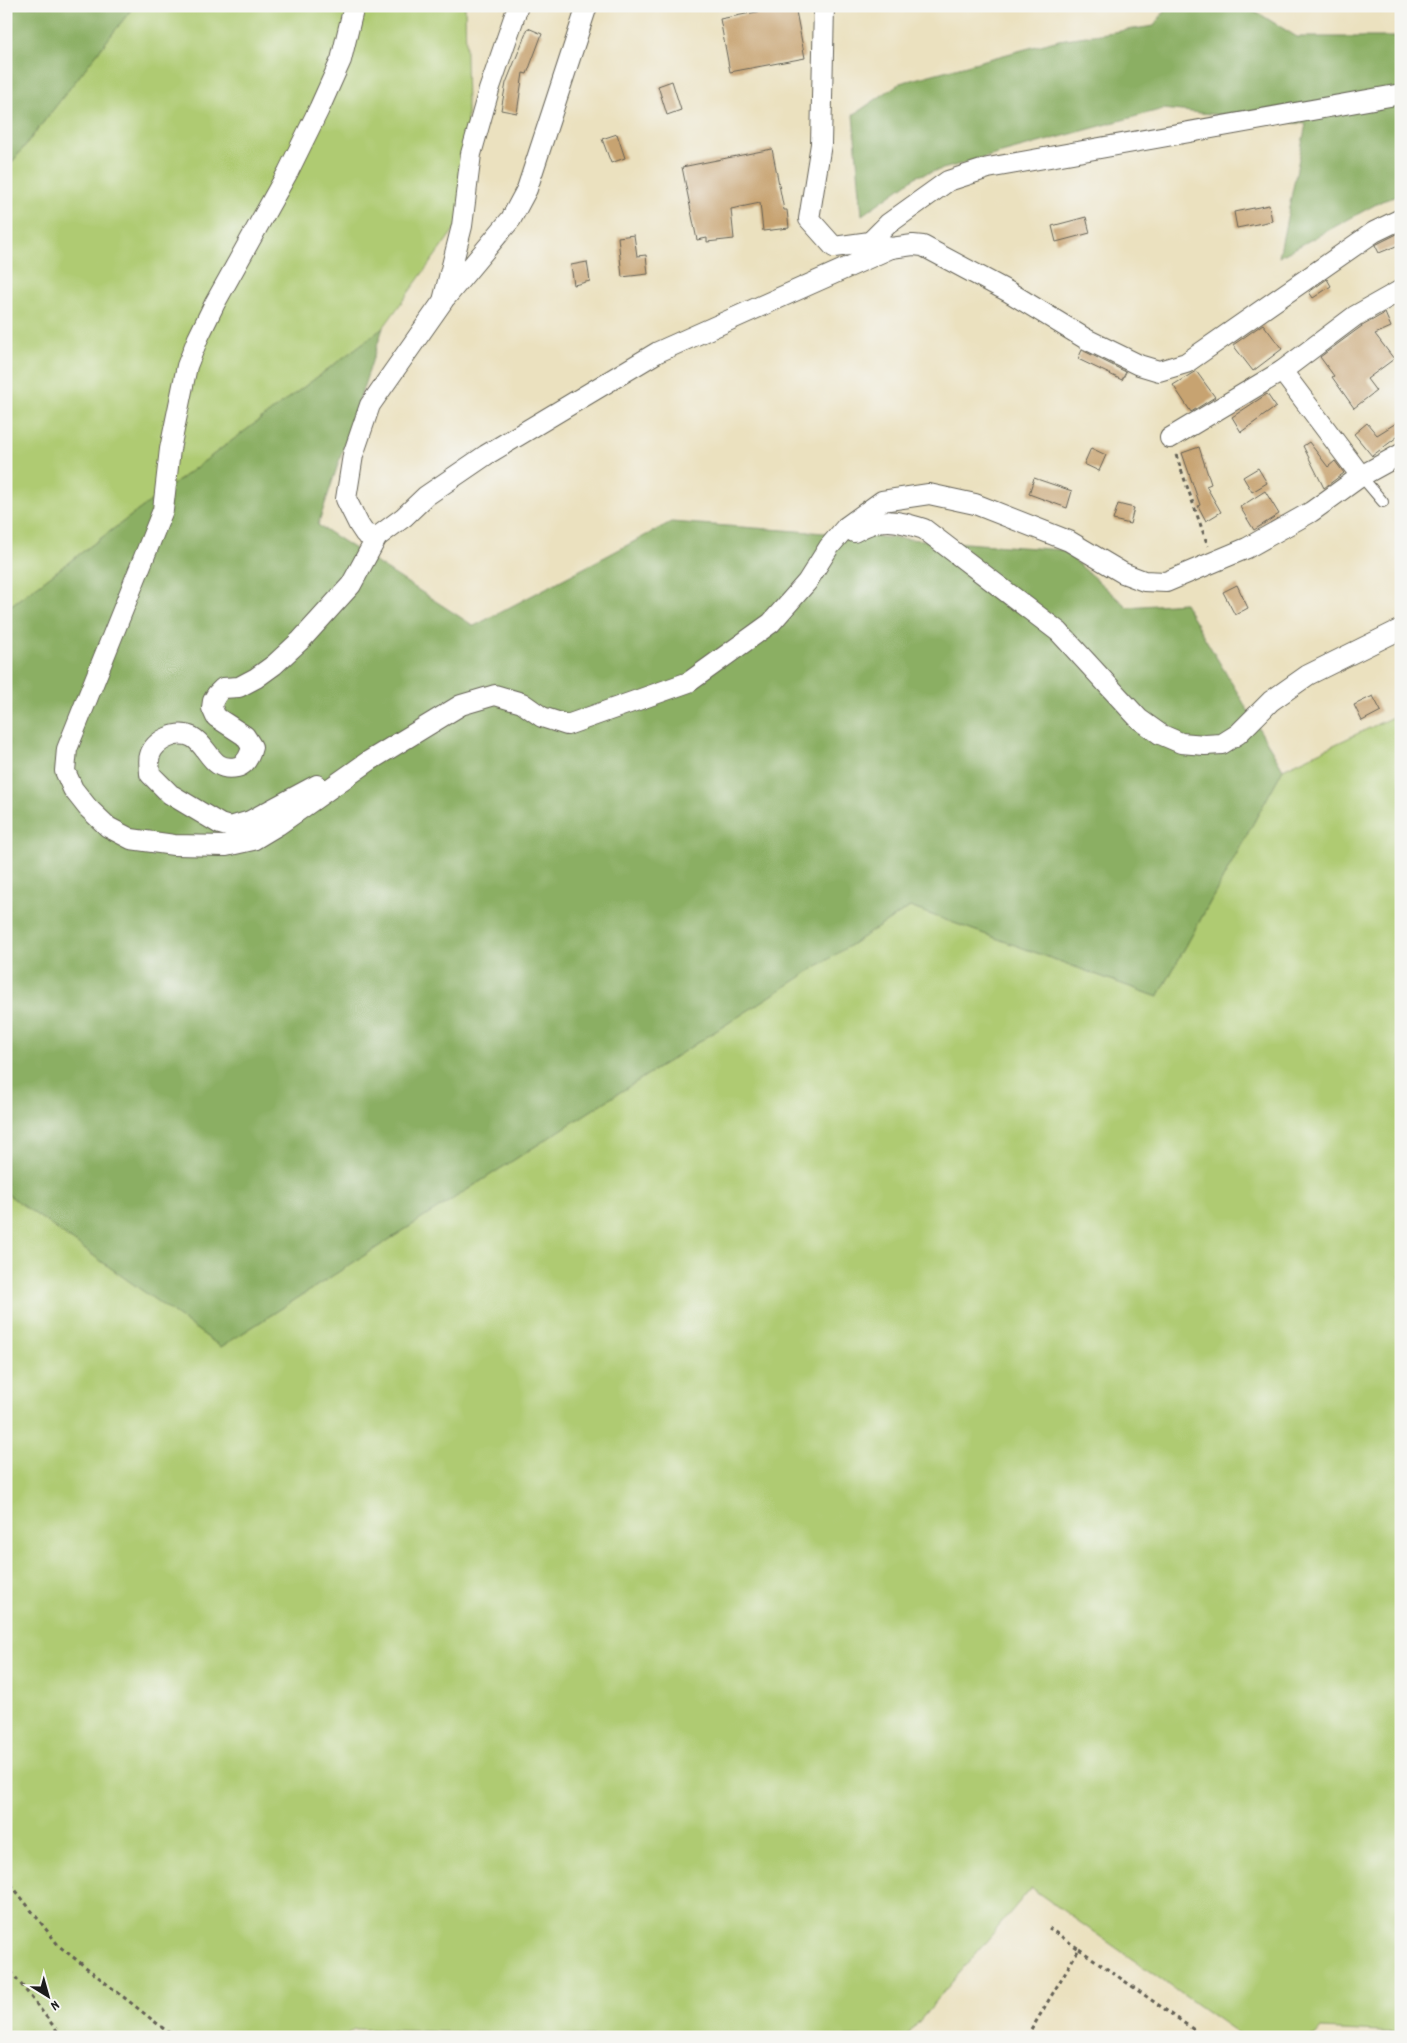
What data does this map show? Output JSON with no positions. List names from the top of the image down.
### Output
{
  "north": "bottom right"
}
